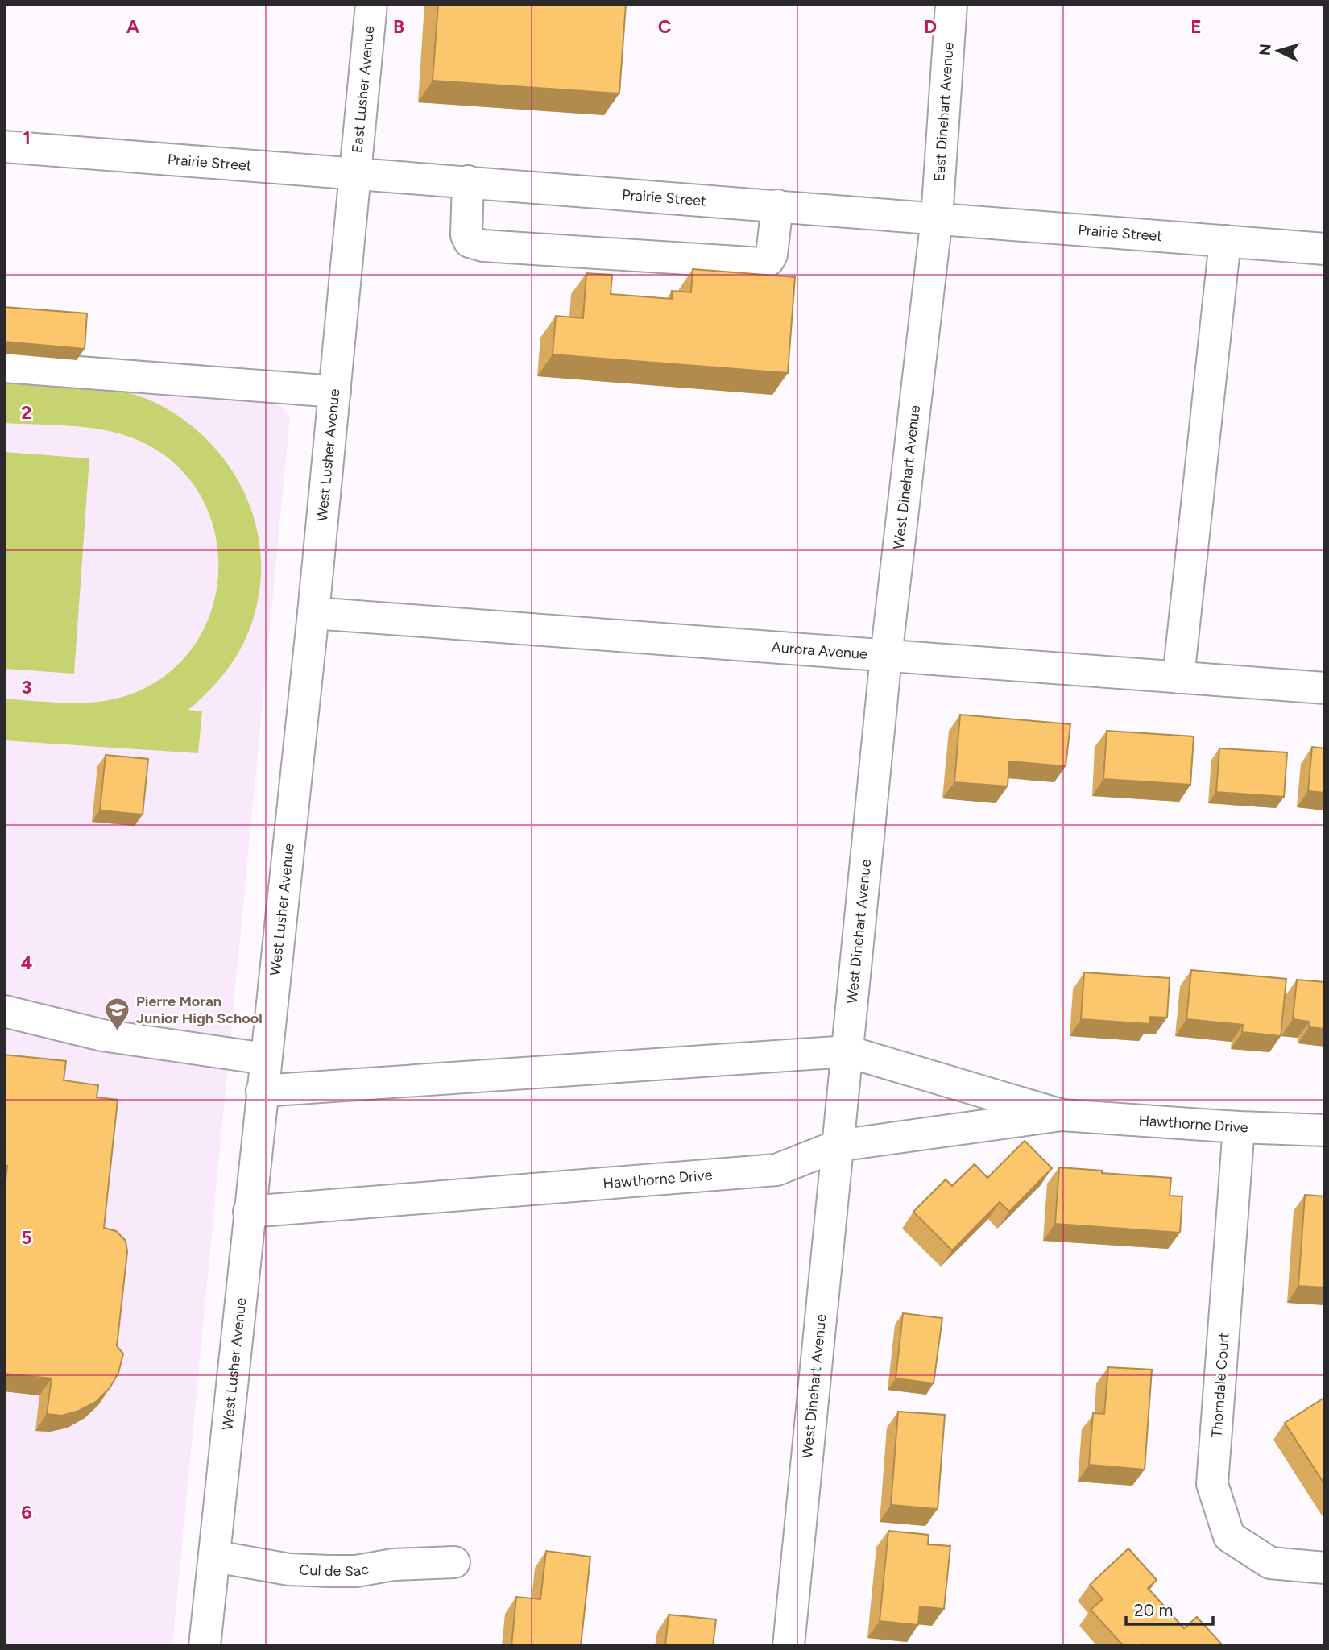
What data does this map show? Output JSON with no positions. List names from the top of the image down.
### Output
{
  "streets": {
    "street": [
      "East Lusher Avenue",
      "East Dinehart Avenue",
      "Prairie Street",
      "West Lusher Avenue",
      "West Dinehart Avenue",
      "Aurora Avenue",
      "Hawthorne Drive",
      "Thorndale Court",
      "Cul de Sac"
    ]
  },
  "crossings": [
    ["East Lusher Avenue", "Prairie Street"],
    ["East Lusher Avenue", "West Lusher Avenue"],
    ["East Dinehart Avenue", "Prairie Street"],
    ["East Dinehart Avenue", "West Dinehart Avenue"],
    ["Prairie Street", "West Lusher Avenue"],
    ["Prairie Street", "West Dinehart Avenue"],
    ["West Lusher Avenue", "Aurora Avenue"],
    ["West Lusher Avenue", "Hawthorne Drive"],
    ["West Lusher Avenue", "Cul de Sac"],
    ["West Dinehart Avenue", "Aurora Avenue"],
    ["West Dinehart Avenue", "Hawthorne Drive"],
    ["Hawthorne Drive", "Thorndale Court"]
  ],
  "places": {
    "school or university": ["Pierre Moran Junior High School"]
  },
  "scale_bar": "20 m",
  "north": "left",
  "grid": {
    "columns": [
      "A",
      "B",
      "C",
      "D",
      "E"
    ],
    "rows": [
      "1",
      "2",
      "3",
      "4",
      "5",
      "6"
    ]
  }
}
